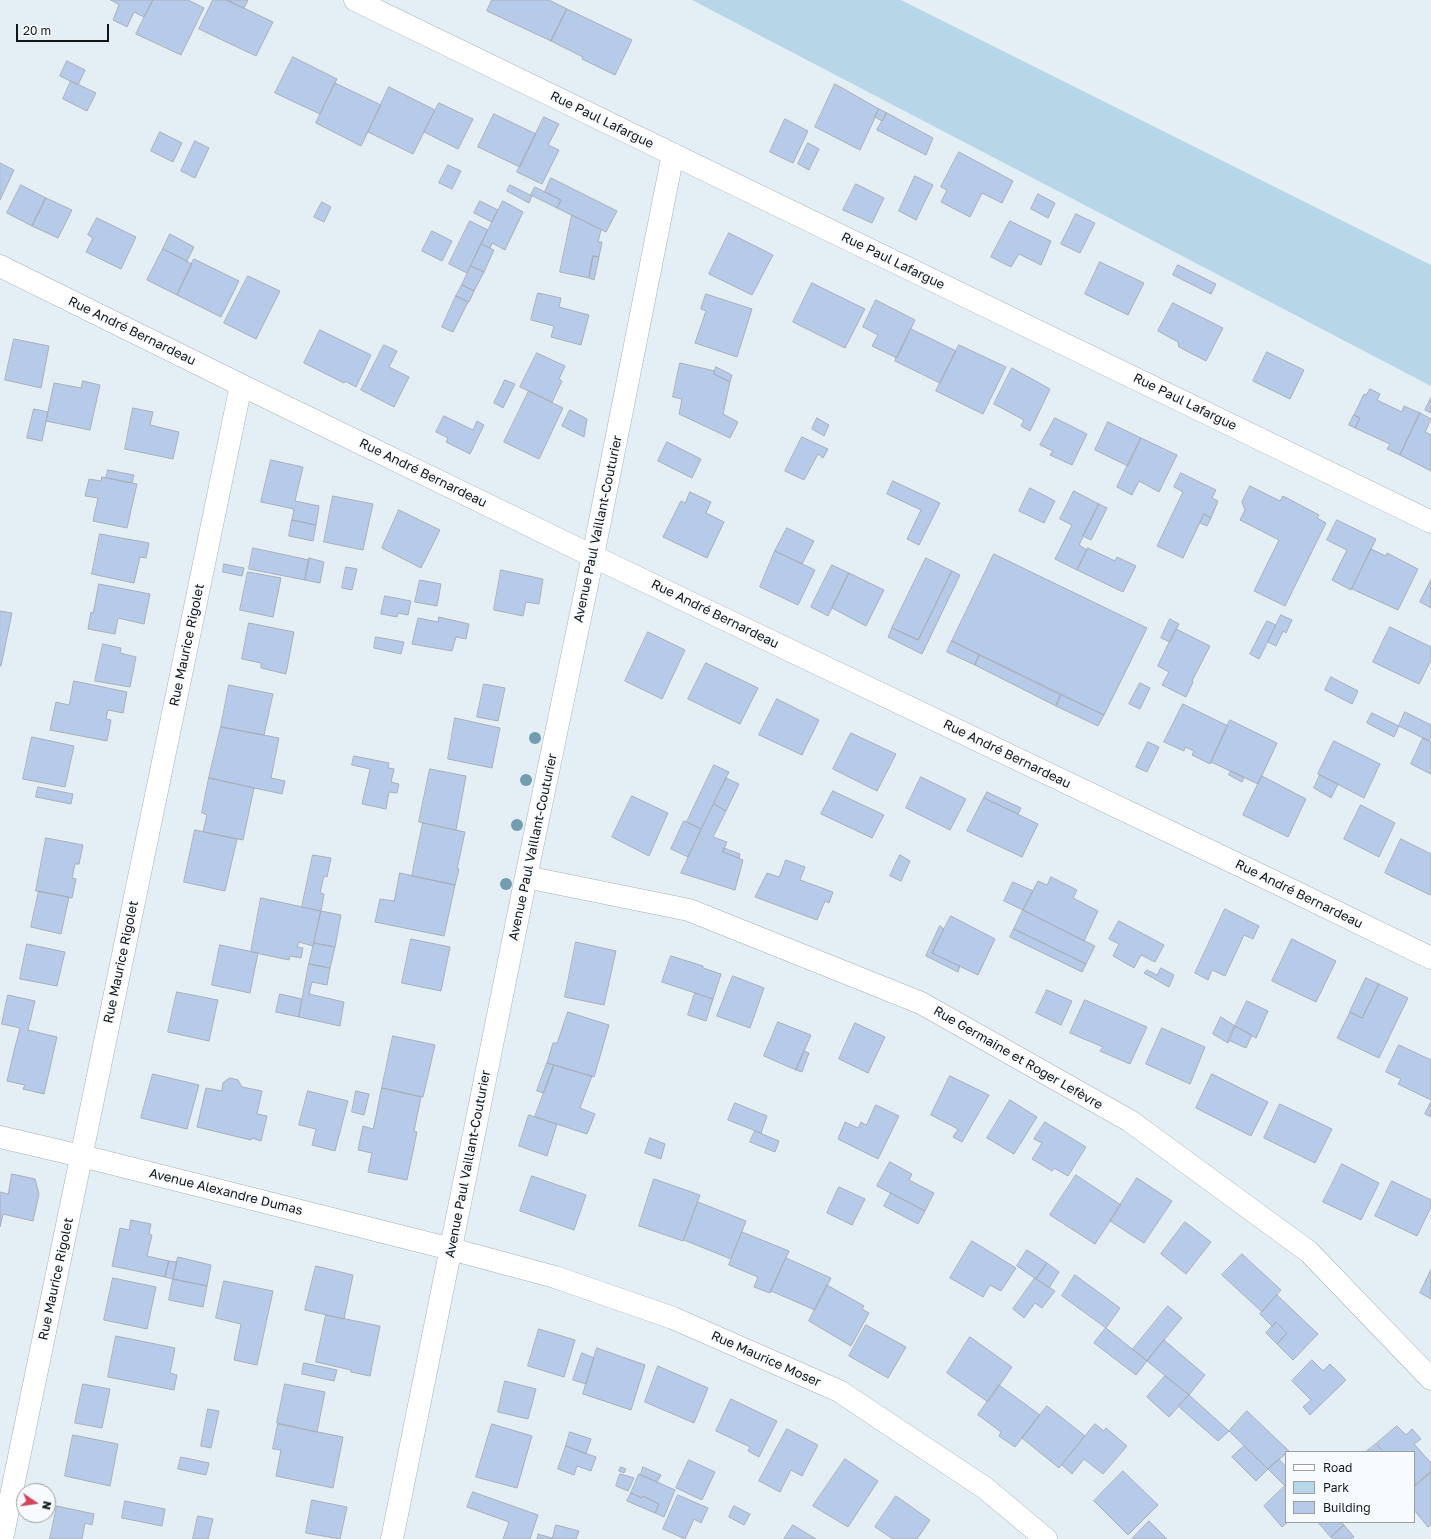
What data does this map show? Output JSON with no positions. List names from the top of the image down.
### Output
{
  "streets": {
    "street": [
      "Rue Paul Lafargue",
      "Rue André Bernardeau",
      "Avenue Paul Vaillant-Couturier",
      "Rue Maurice Rigolet",
      "Rue Germaine et Roger Lefèvre",
      "Avenue Alexandre Dumas",
      "Rue Maurice Moser"
    ]
  },
  "crossings": [
    ["Rue Paul Lafargue", "Avenue Paul Vaillant-Couturier"],
    ["Rue André Bernardeau", "Avenue Paul Vaillant-Couturier"],
    ["Rue André Bernardeau", "Rue Maurice Rigolet"],
    ["Avenue Paul Vaillant-Couturier", "Rue Germaine et Roger Lefèvre"],
    ["Avenue Paul Vaillant-Couturier", "Avenue Alexandre Dumas"],
    ["Avenue Paul Vaillant-Couturier", "Rue Maurice Moser"],
    ["Rue Maurice Rigolet", "Avenue Alexandre Dumas"],
    ["Avenue Alexandre Dumas", "Rue Maurice Moser"]
  ],
  "legend": ["Road", "Park", "Building"],
  "scale_bar": "20 m",
  "north": "right"
}
